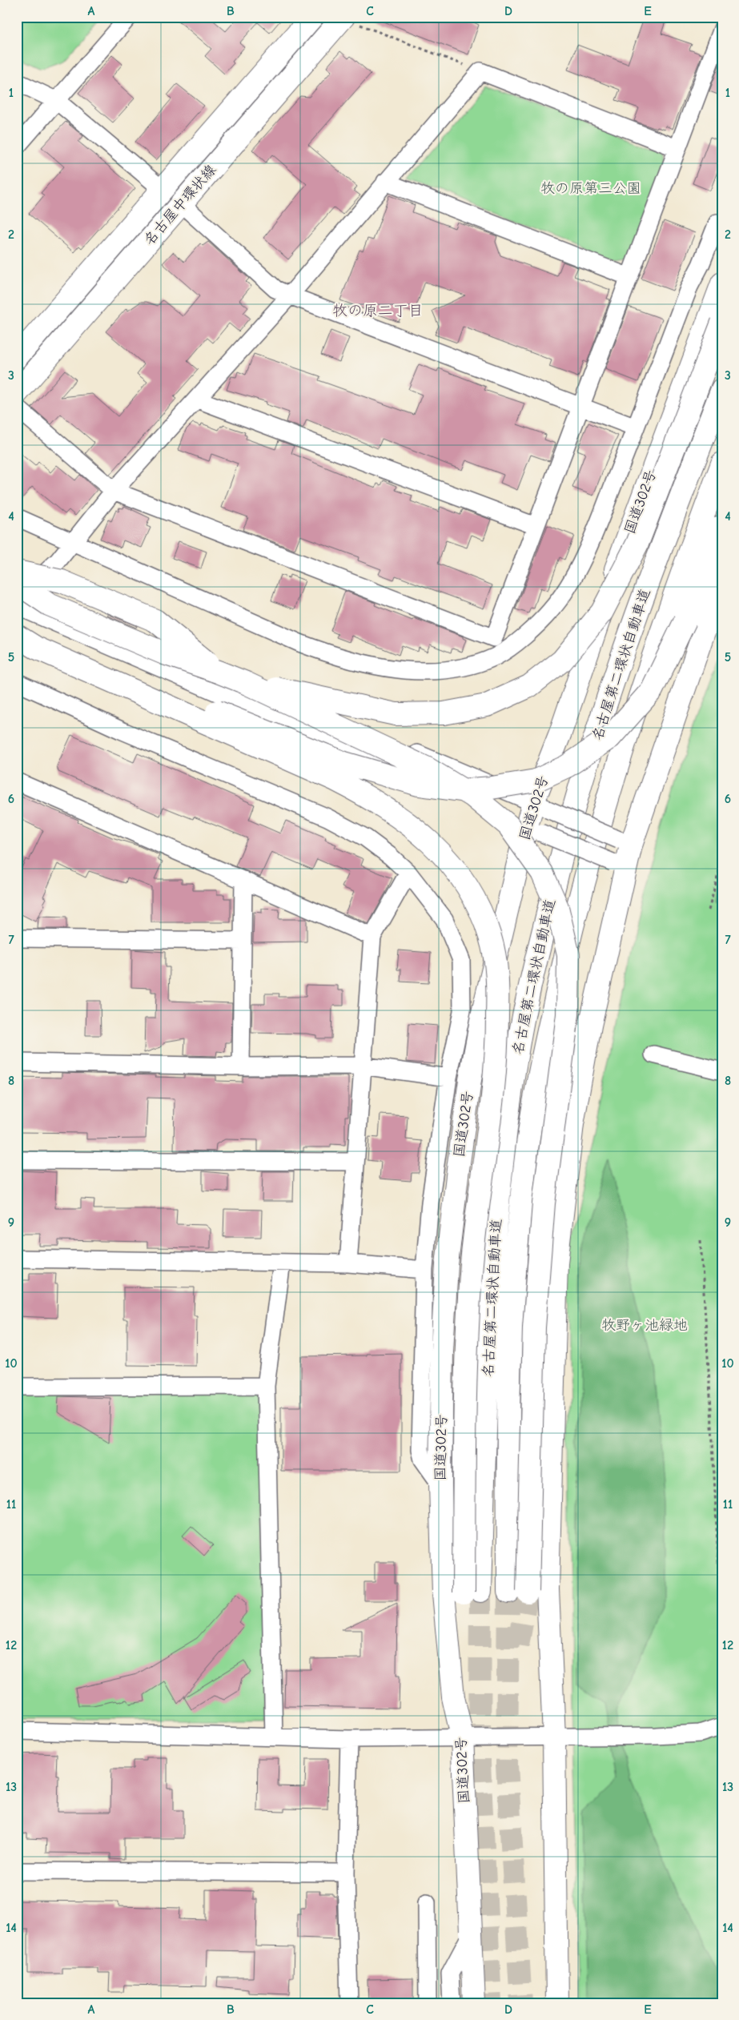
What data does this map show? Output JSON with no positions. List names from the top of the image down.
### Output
{
  "streets": {
    "main road": ["名古屋中環状線", "国道302号", "名古屋第二環状自動車道"]
  },
  "districts": ["牧の原二丁目"],
  "parks": ["牧の原第三公園", "牧野ヶ池緑地"],
  "grid": {
    "columns": [
      "A",
      "B",
      "C",
      "D",
      "E"
    ],
    "rows": [
      "1",
      "2",
      "3",
      "4",
      "5",
      "6",
      "7",
      "8",
      "9",
      "10",
      "11",
      "12",
      "13",
      "14"
    ]
  }
}
